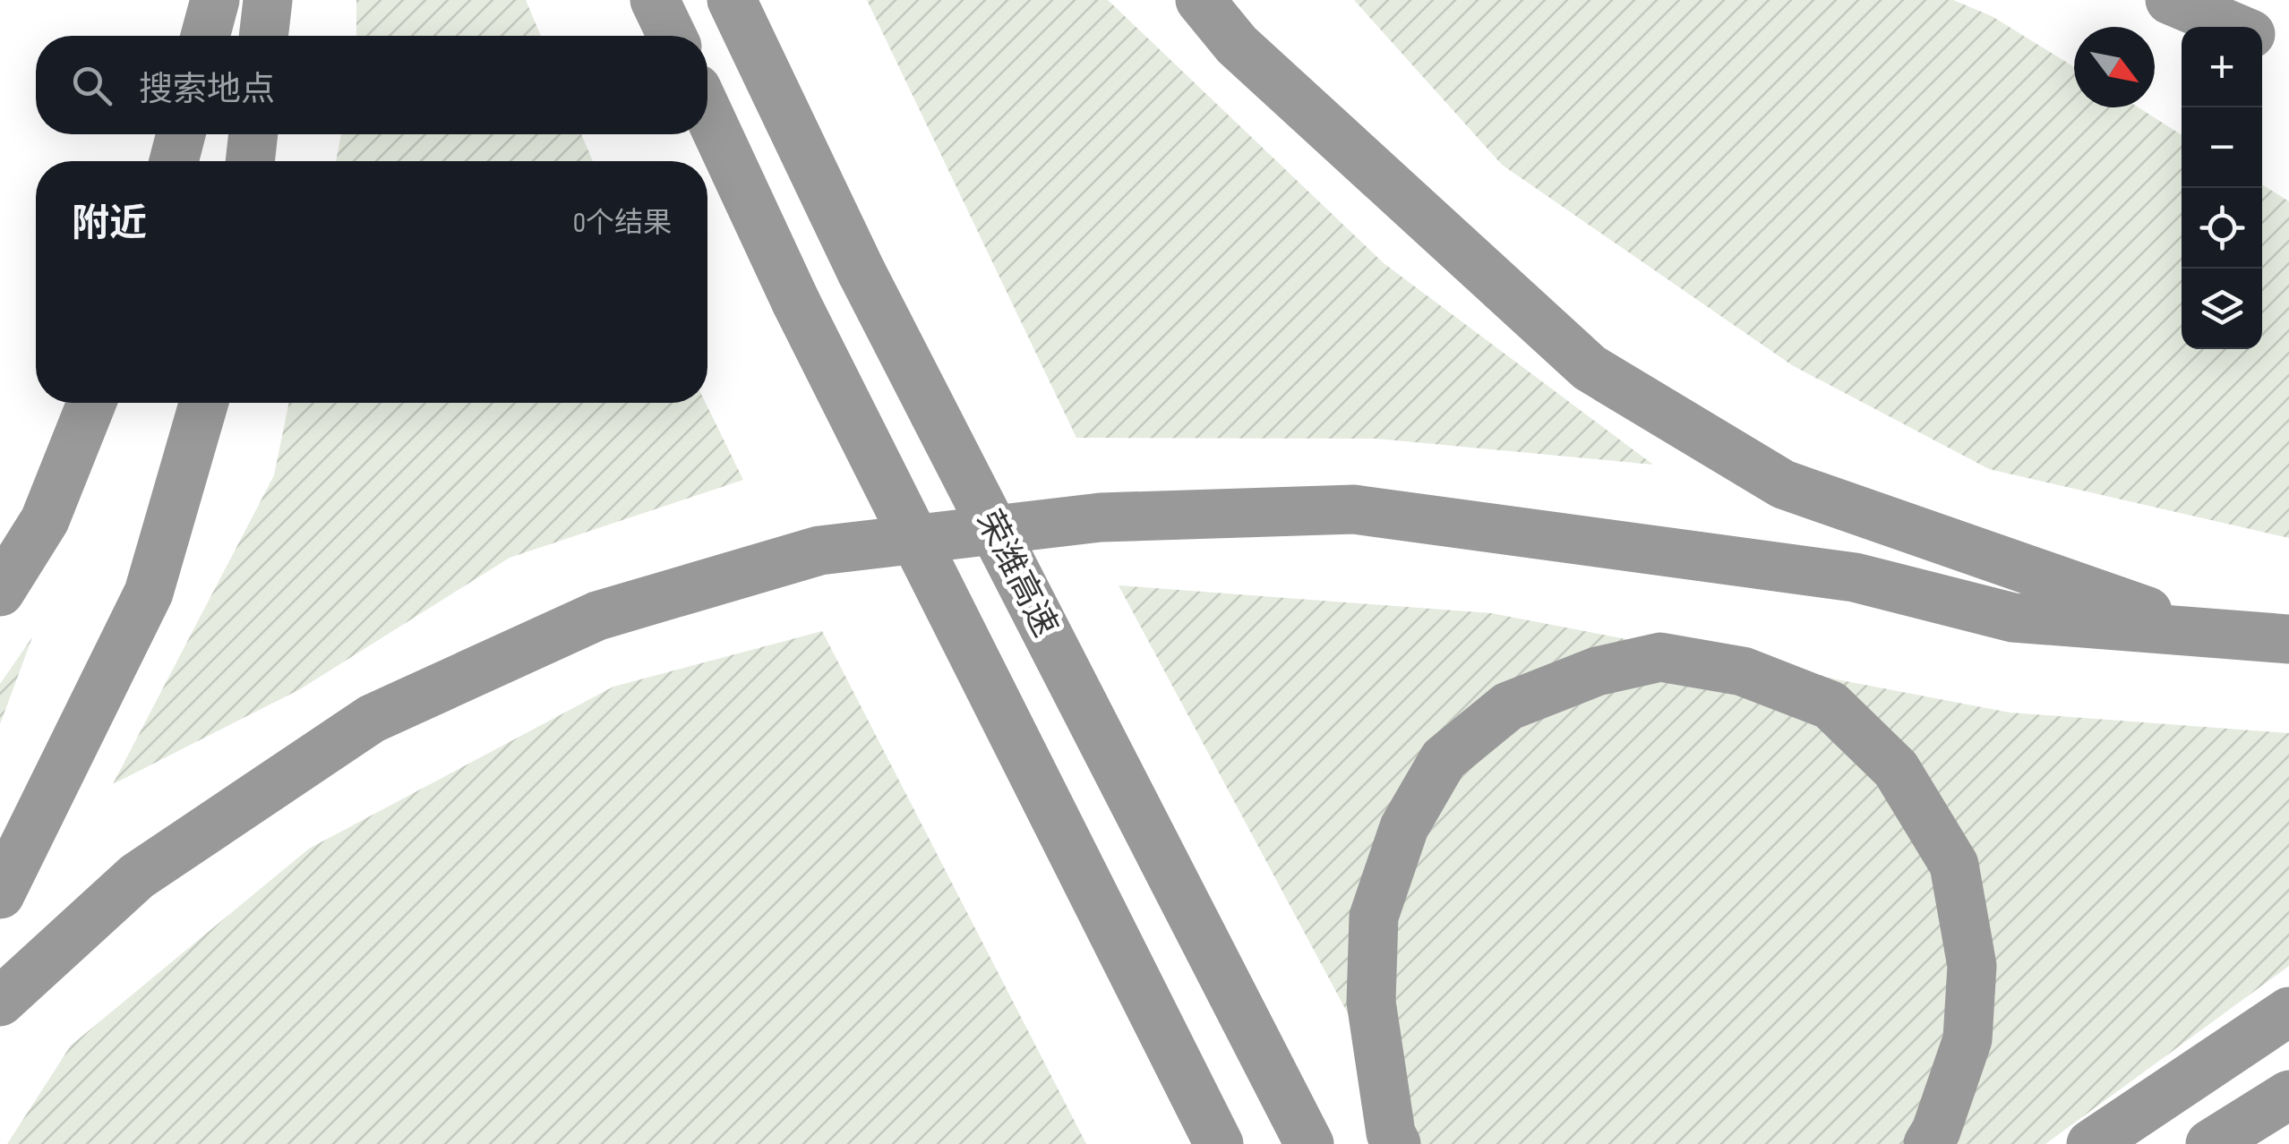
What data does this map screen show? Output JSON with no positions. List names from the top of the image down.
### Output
{
  "streets": {
    "highway": ["荣潍高速"]
  },
  "north": "bottom right",
  "page": {
    "map_buttons": ["+", "−"],
    "search": "搜索地点",
    "heading": ["附近", "0个结果"]
  }
}
